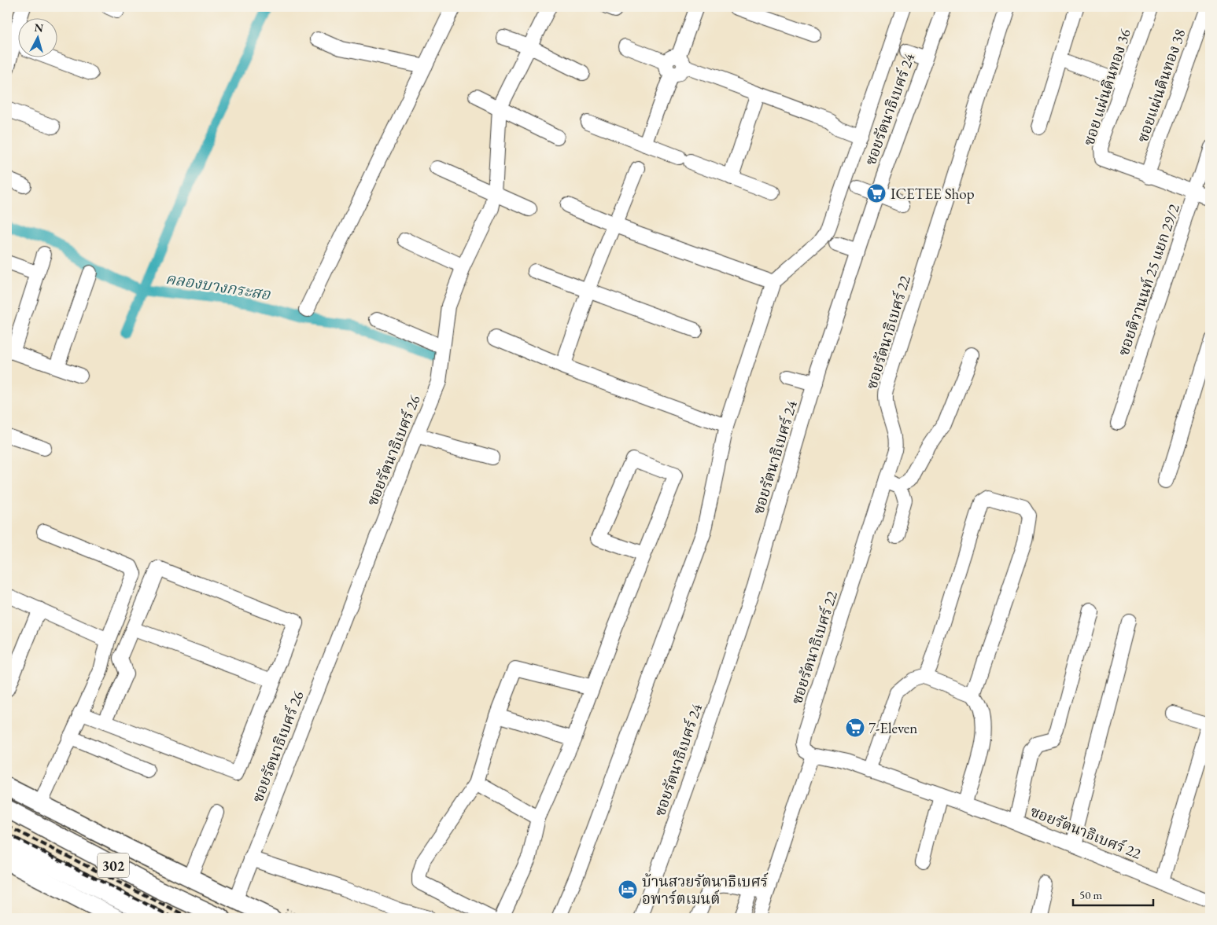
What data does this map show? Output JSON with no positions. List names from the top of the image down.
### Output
{
  "streets": {
    "main road": ["302"],
    "street": [
      "ซอยแผ่นดินทอง 38",
      "ซอย แผ่นดินทอง 36",
      "ซอยรัตนาธิเบศร์ 24",
      "ซอยติวานนท์ 25 แยก 29/2",
      "ซอยรัตนาธิเบศร์ 22",
      "ซอยรัตนาธิเบศร์ 26"
    ]
  },
  "crossings": [
    ["ซอยแผ่นดินทอง 38", "ซอย แผ่นดินทอง 36"],
    ["ซอย แผ่นดินทอง 36", "ซอยติวานนท์ 25 แยก 29/2"],
    ["ซอยรัตนาธิเบศร์ 26", "302"]
  ],
  "water": ["คลองบางกระสอ"],
  "places": {
    "supermarket": ["ICETEE Shop", "7-Eleven"],
    "hotel": ["บ้านสวยรัตนาธิเบศร์ อพาร์ตเมนต์"]
  },
  "scale_bar": "50 m",
  "north": "top"
}
